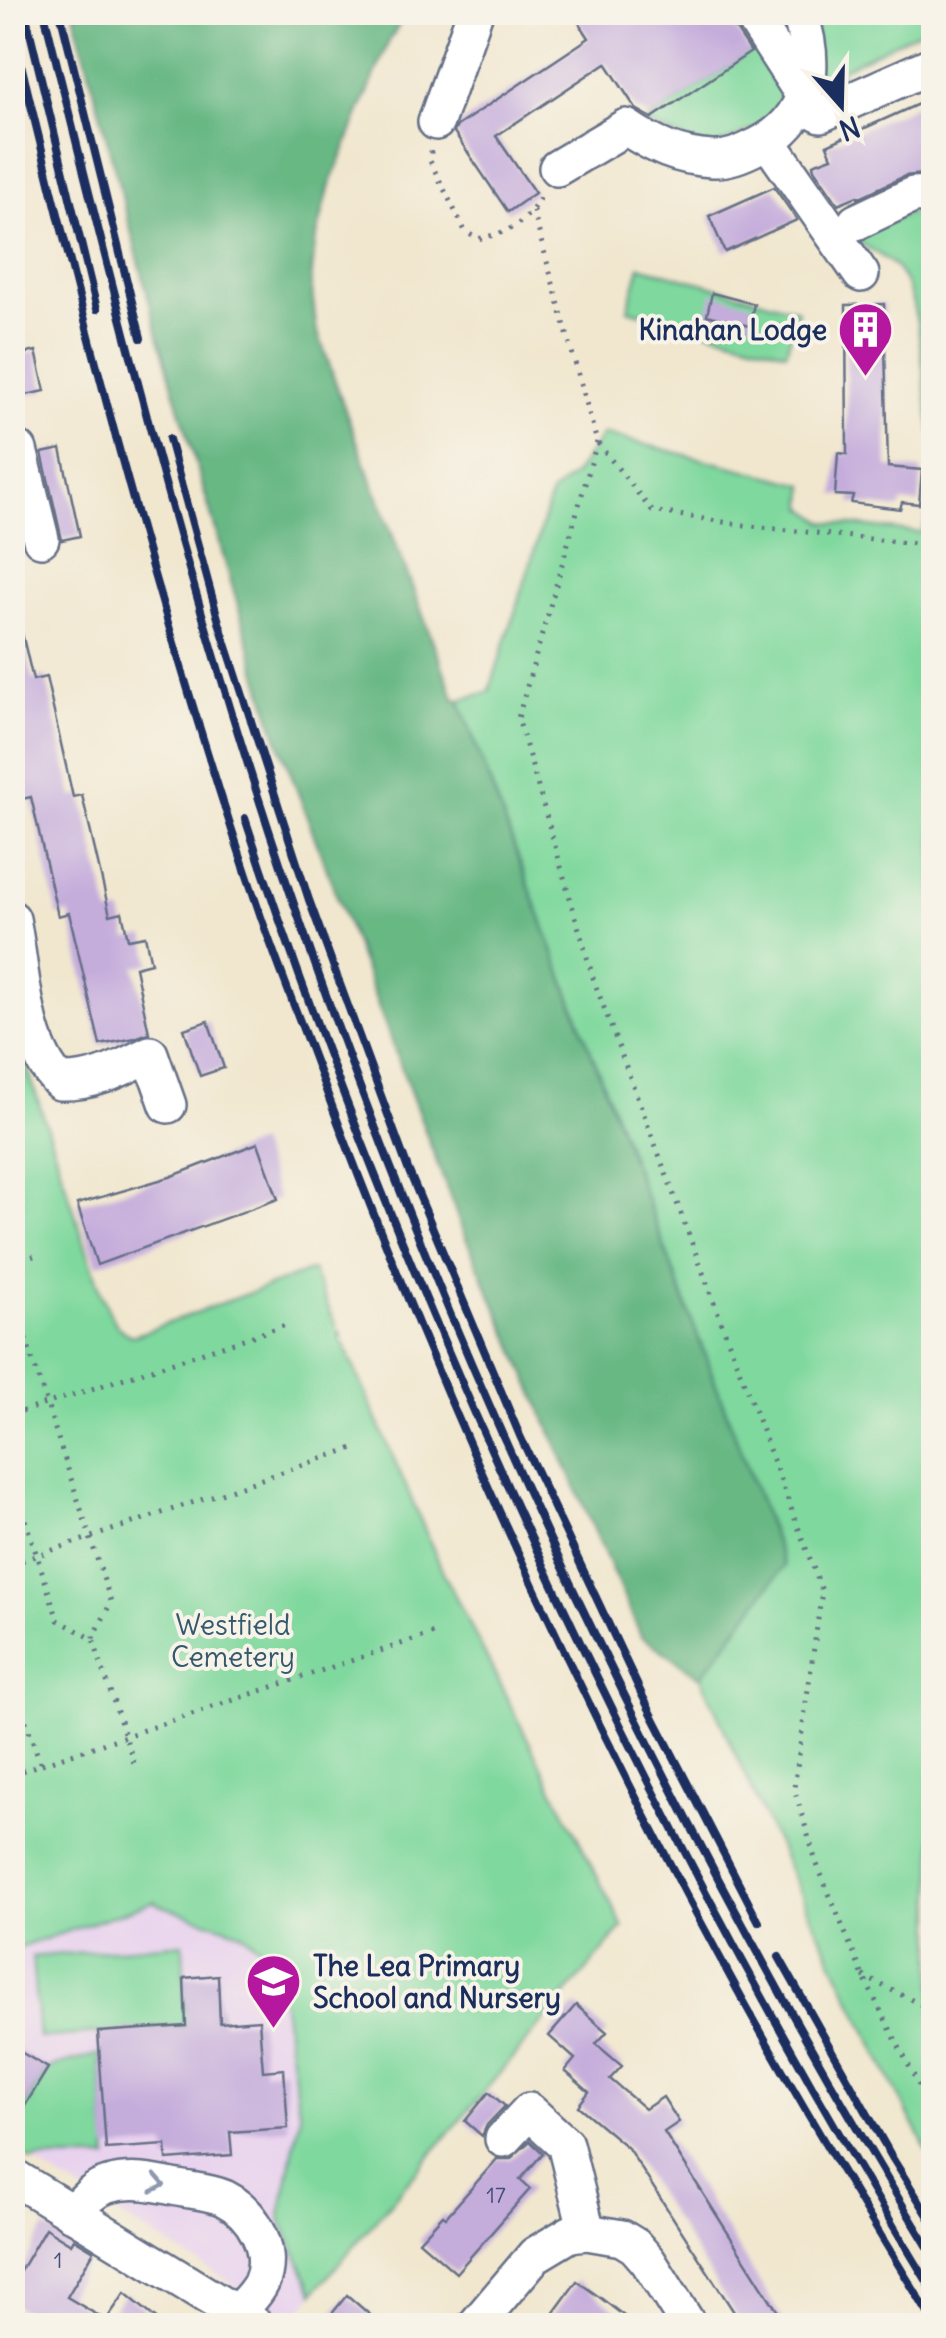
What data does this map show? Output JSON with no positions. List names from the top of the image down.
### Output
{
  "parks": ["Westfield Cemetery"],
  "places": {
    "building": ["Kinahan Lodge"],
    "school or university": ["The Lea Primary School and Nursery"]
  },
  "house_numbers": ["17", "1"],
  "north": "bottom"
}
